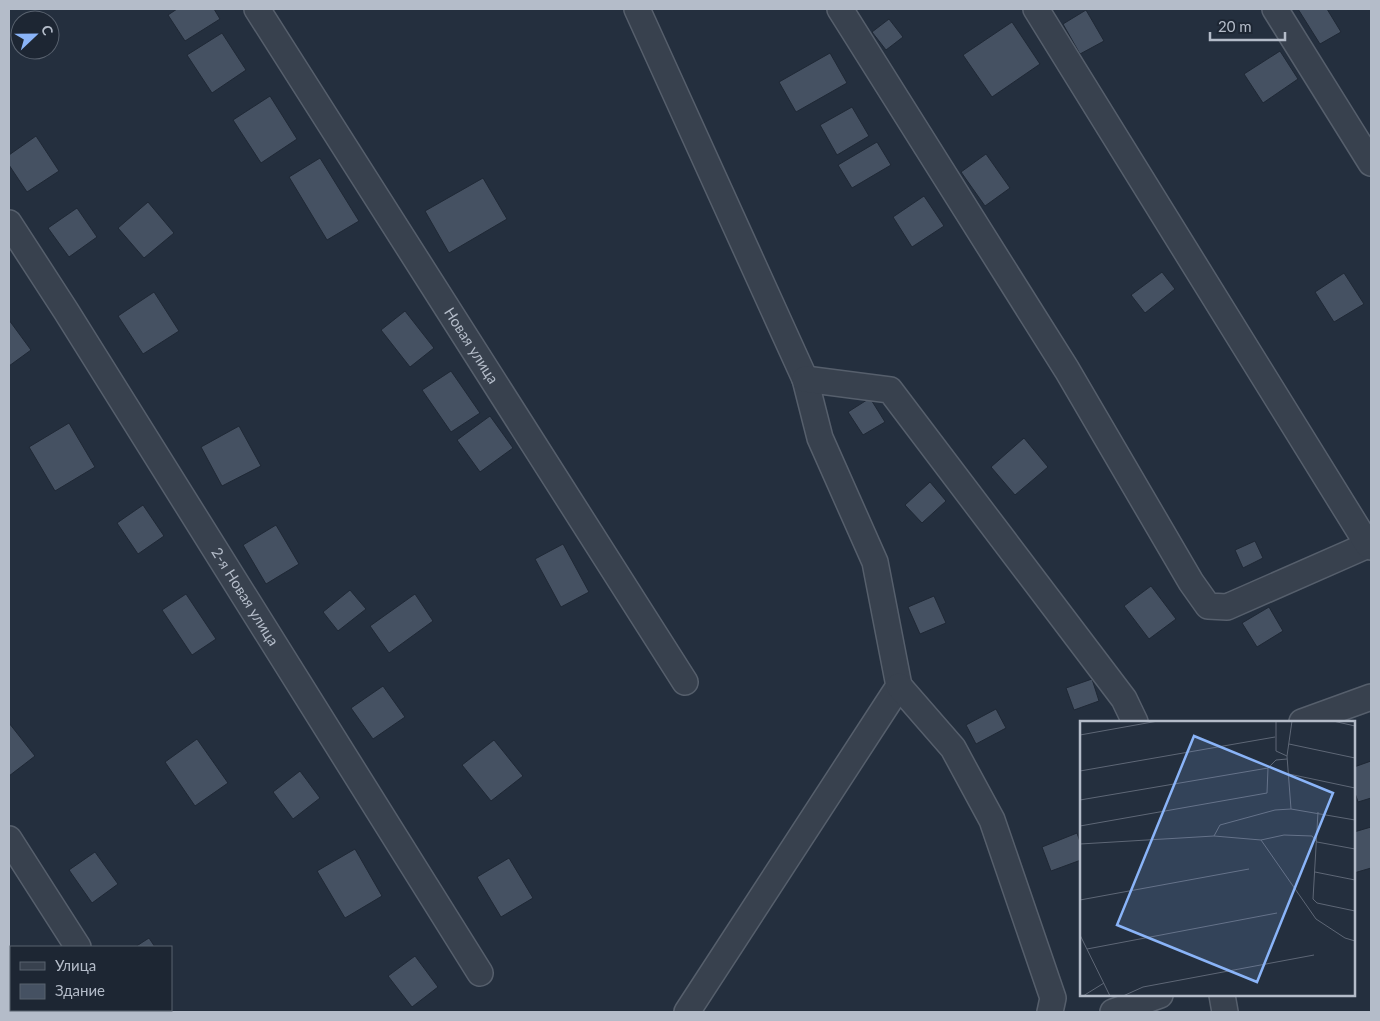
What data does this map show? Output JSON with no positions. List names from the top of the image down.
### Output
{
  "streets": {
    "street": ["Новая улица", "2-я Новая улица"]
  },
  "legend": ["Улица", "Здание"],
  "scale_bar": "20 m",
  "north": "right"
}
